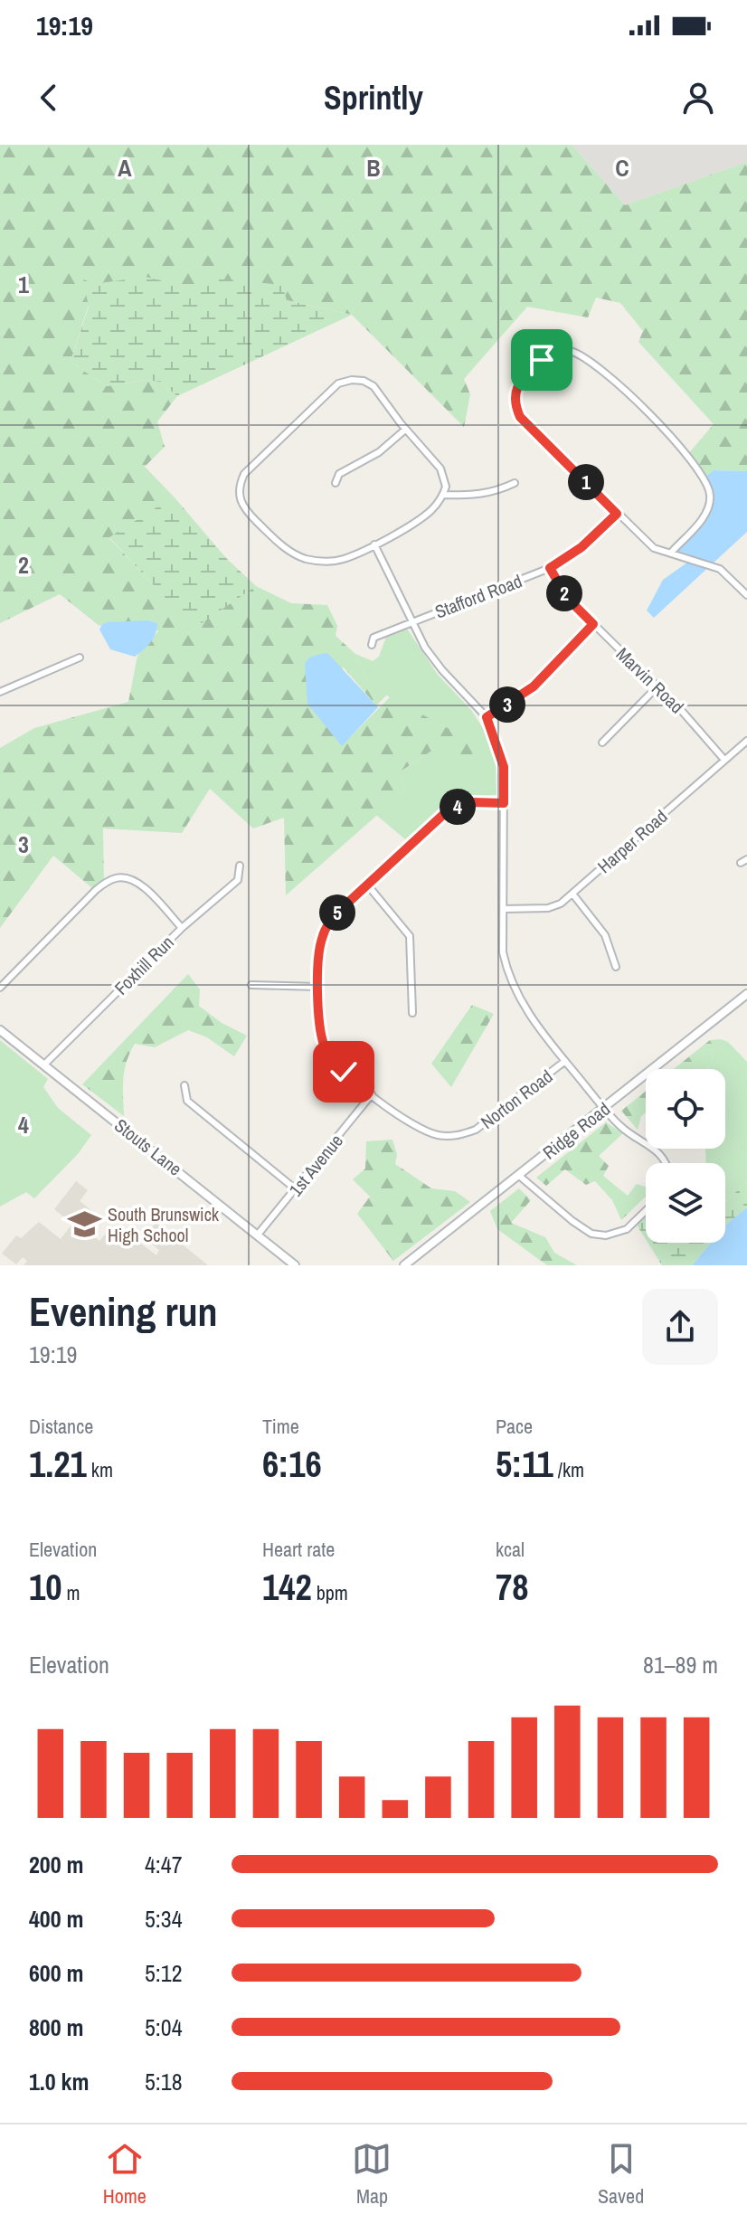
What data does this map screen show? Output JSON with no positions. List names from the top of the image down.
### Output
{
  "streets": {
    "street": [
      "Stafford Road",
      "Marvin Road",
      "Harper Road",
      "Foxhill Run",
      "Norton Road",
      "Ridge Road",
      "Stouts Lane",
      "1st Avenue"
    ]
  },
  "crossings": [
    ["Stafford Road", "Marvin Road"],
    ["Marvin Road", "Harper Road"],
    ["Foxhill Run", "Stouts Lane"],
    ["Norton Road", "1st Avenue"],
    ["Stouts Lane", "1st Avenue"]
  ],
  "places": {
    "school or university": ["South Brunswick High School"]
  },
  "page": {
    "status": "19:19",
    "header": "Sprintly",
    "pins": [
      "1",
      "2",
      "3",
      "4",
      "5"
    ],
    "heading": ["Evening run", "19:19"],
    "stats": [
      ["Distance", "1.21 km"],
      ["Time", "6:16"],
      ["Pace", "5:11 /km"],
      ["Elevation", "10 m"],
      ["Heart rate", "142 bpm"],
      ["kcal", "78"]
    ],
    "chart": ["Elevation", "81–89 m"],
    "list": [
      {
        "name": "200 m",
        "note": "4:47"
      },
      {
        "name": "400 m",
        "note": "5:34"
      },
      {
        "name": "600 m",
        "note": "5:12"
      },
      {
        "name": "800 m",
        "note": "5:04"
      },
      {
        "name": "1.0 km",
        "note": "5:18"
      }
    ],
    "tabs": ["Home", "Map", "Saved"]
  },
  "grid": {
    "columns": ["A", "B", "C"],
    "rows": [
      "1",
      "2",
      "3",
      "4"
    ]
  }
}
